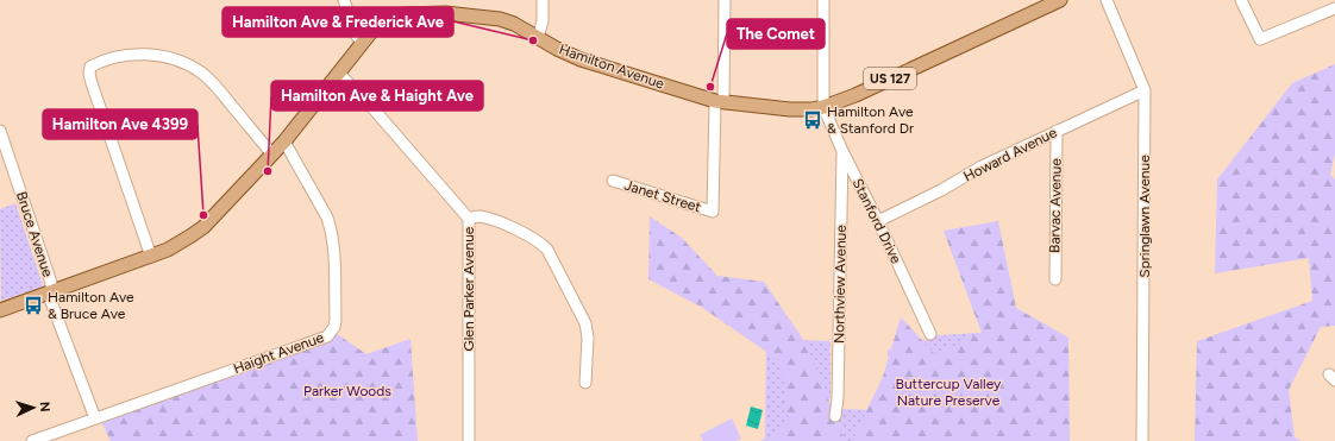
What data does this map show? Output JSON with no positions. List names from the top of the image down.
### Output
{
  "streets": {
    "main road": ["Hamilton Avenue", "US 127"],
    "street": [
      "Howard Avenue",
      "Janet Street",
      "Barvac Avenue",
      "Springlawn Avenue",
      "Stanford Drive",
      "Bruce Avenue",
      "Northview Avenue",
      "Glen Parker Avenue",
      "Haight Avenue"
    ]
  },
  "crossings": [
    ["Hamilton Avenue", "Janet Street"],
    ["Hamilton Avenue", "Stanford Drive"],
    ["Hamilton Avenue", "Bruce Avenue"],
    ["Hamilton Avenue", "Glen Parker Avenue"],
    ["Hamilton Avenue", "Haight Avenue"],
    ["Howard Avenue", "Barvac Avenue"],
    ["Howard Avenue", "Springlawn Avenue"],
    ["Howard Avenue", "Stanford Drive"],
    ["Stanford Drive", "Northview Avenue"],
    ["Bruce Avenue", "Haight Avenue"]
  ],
  "parks": ["Buttercup Valley Nature Preserve", "Parker Woods"],
  "places": {
    "other": [
      "Hamilton Ave & Frederick Ave",
      "The Comet",
      "Hamilton Ave & Haight Ave",
      "Hamilton Ave 4399"
    ],
    "bus stop": ["Hamilton Ave & Stanford Dr", "Hamilton Ave & Bruce Ave"]
  },
  "north": "right"
}
